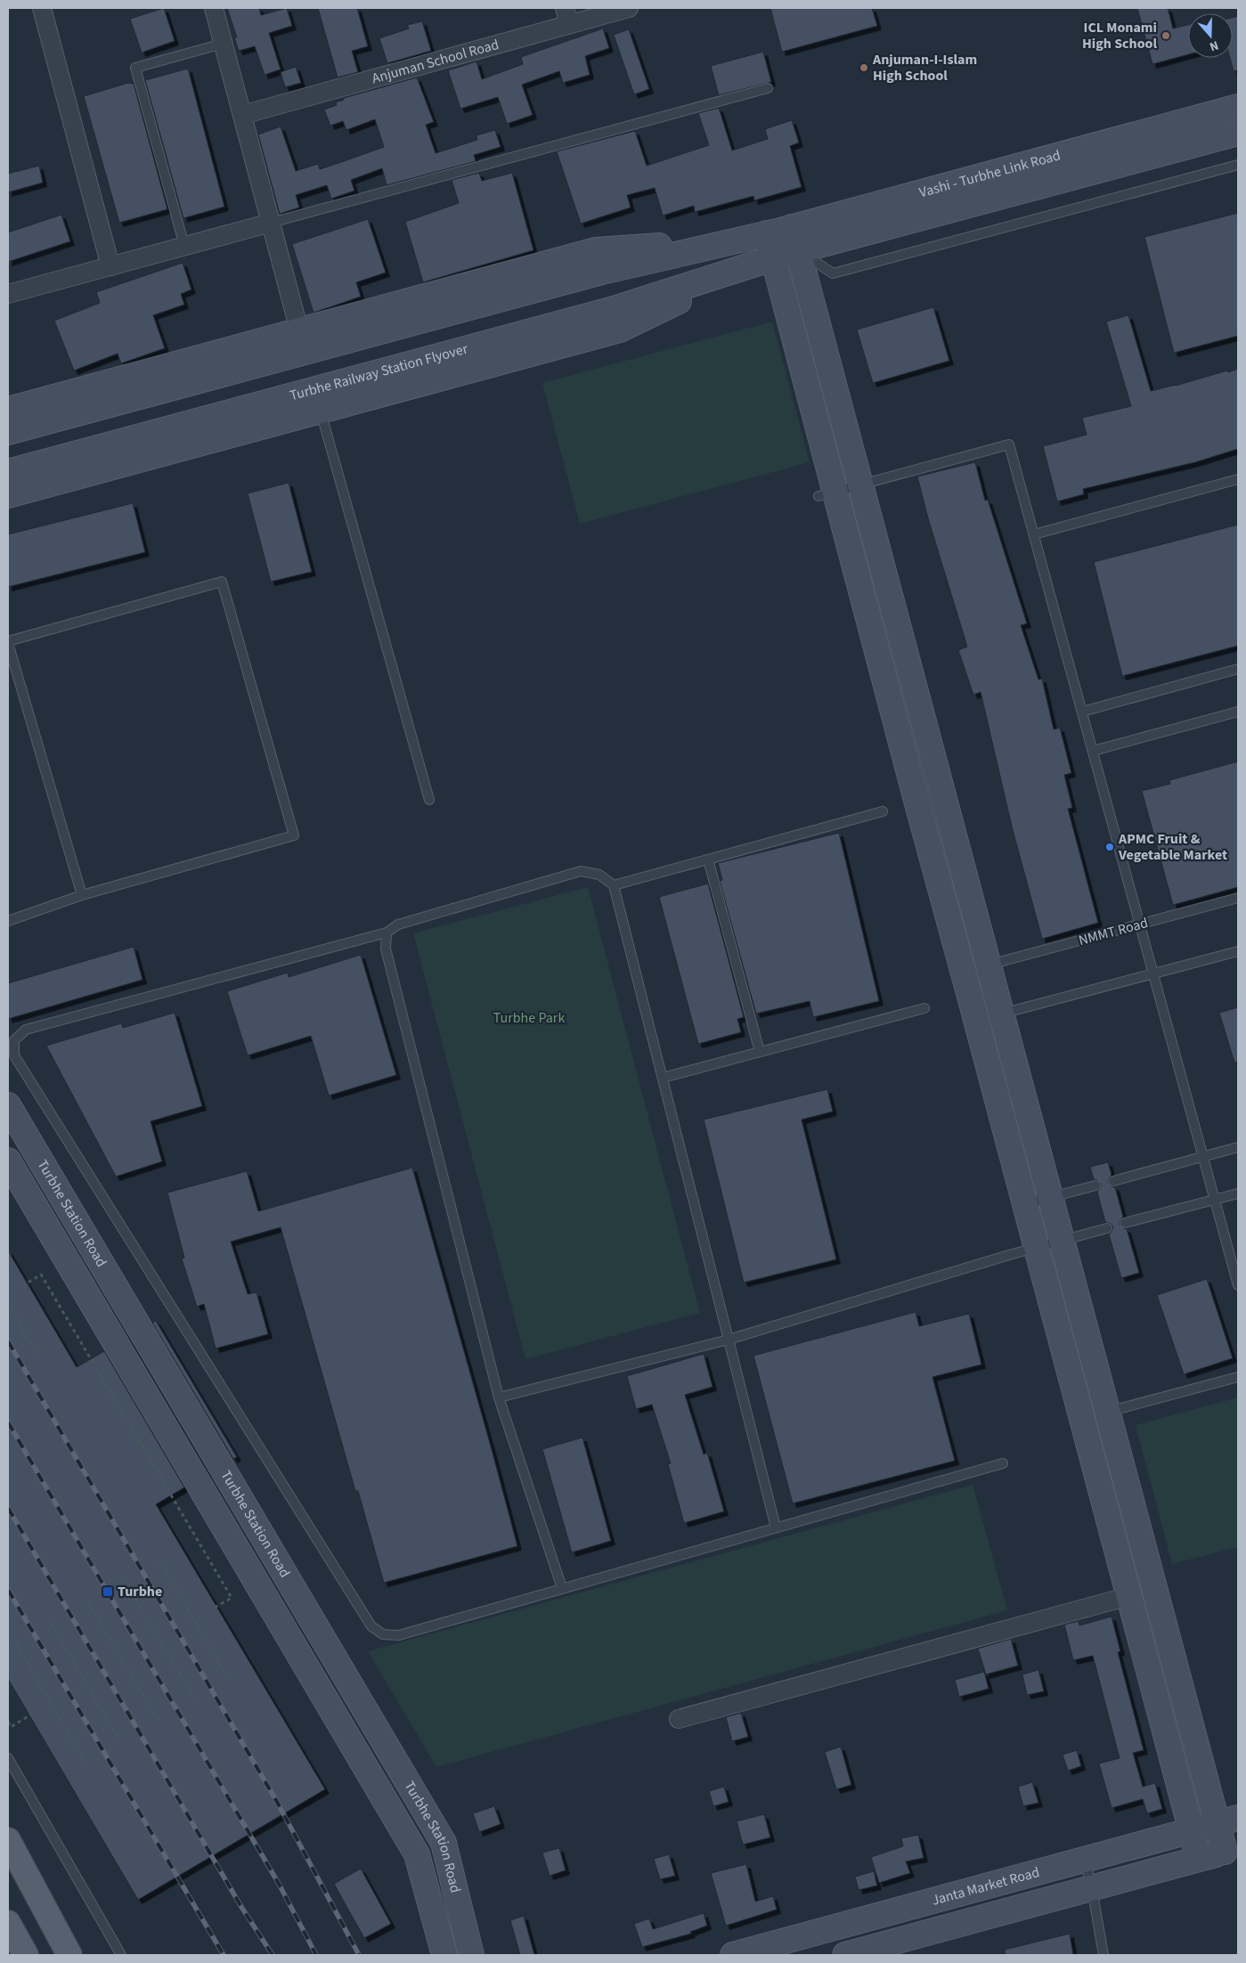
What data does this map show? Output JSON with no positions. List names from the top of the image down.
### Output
{
  "streets": {
    "street": [
      "Anjuman School Road",
      "Vashi - Turbhe Link Road",
      "Turbhe Railway Station Flyover",
      "Turbhe Station Road",
      "Janta Market Road"
    ],
    "lane": ["NMMT Road"]
  },
  "crossings": [
    ["Vashi - Turbhe Link Road", "Turbhe Railway Station Flyover"]
  ],
  "parks": ["Turbhe Park"],
  "places": {
    "other": ["ICL Monami High School", "Anjuman-I-Islam High School", "APMC Fruit & Vegetable Market"],
    "transit": ["Turbhe"]
  },
  "north": "bottom"
}
